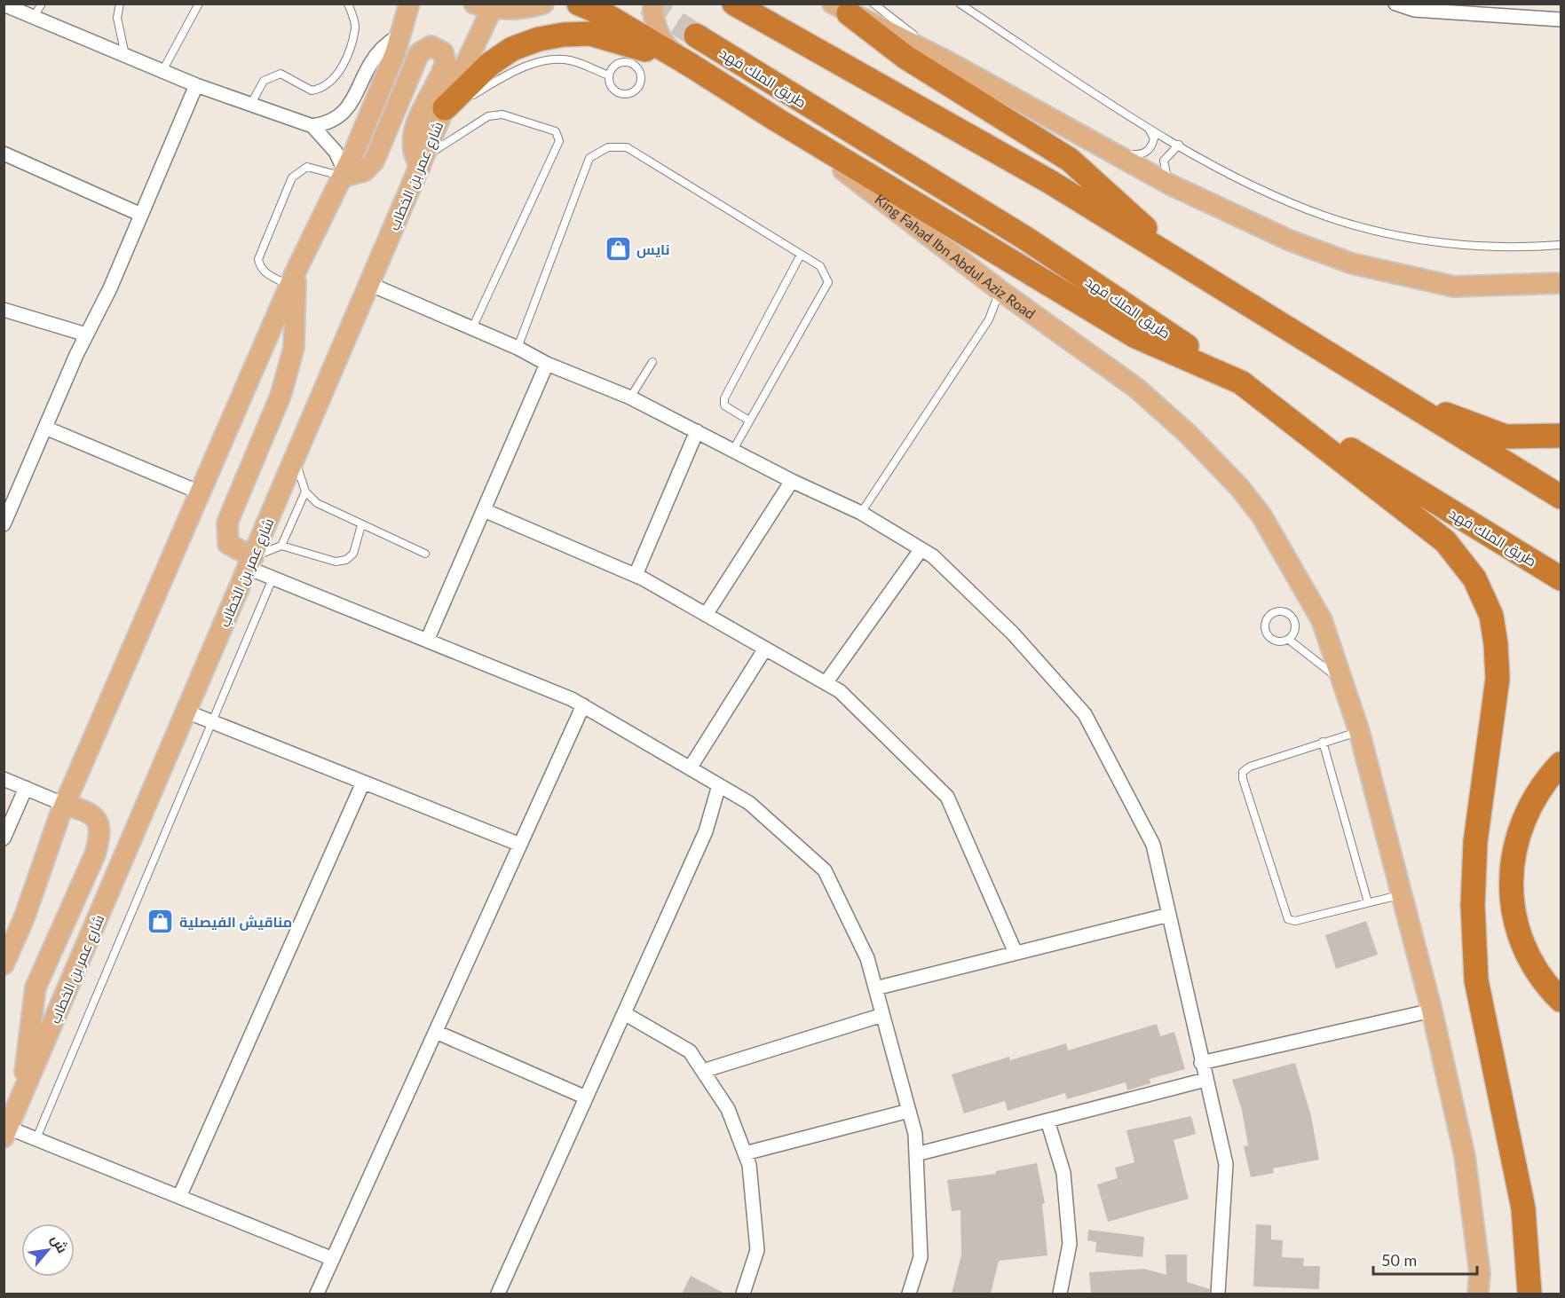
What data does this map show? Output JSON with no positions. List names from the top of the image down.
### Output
{
  "streets": {
    "highway": ["طريق الملك فهد"],
    "main road": ["شارع عمر بن الخطاب", "King Fahad Ibn Abdul Aziz Road"]
  },
  "places": {
    "shop": ["نايس", "مناقيش الفيصلية"]
  },
  "scale_bar": "50 m",
  "north": "top right"
}
